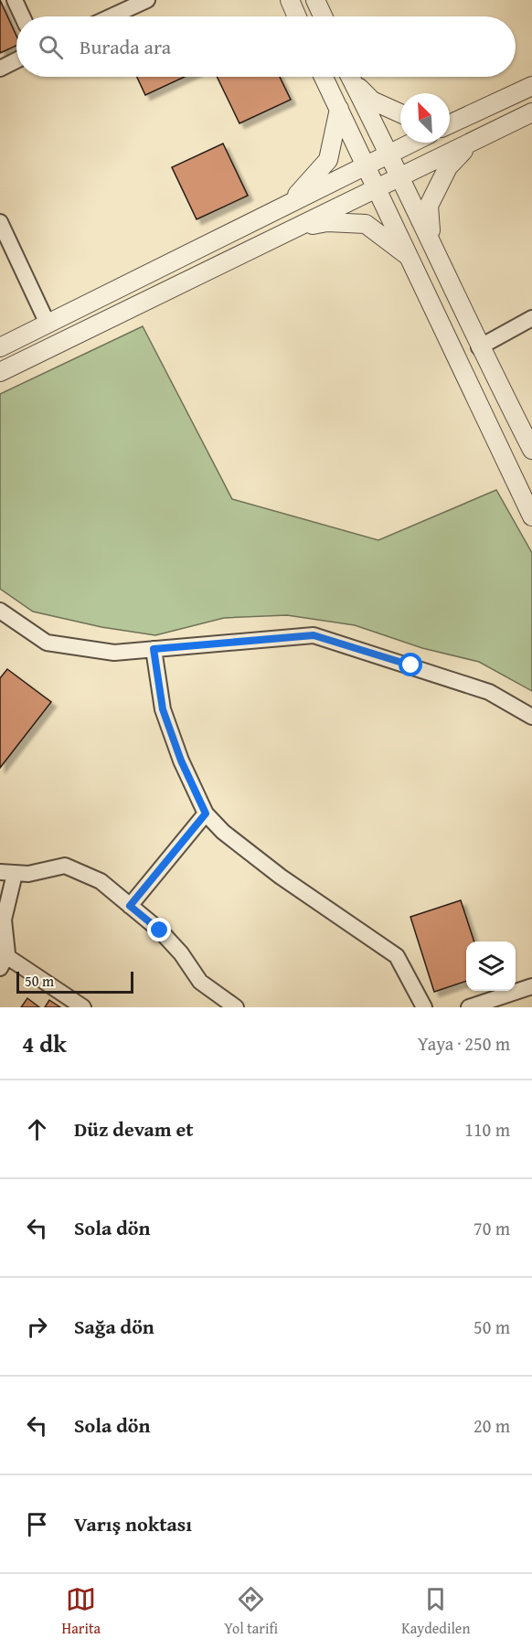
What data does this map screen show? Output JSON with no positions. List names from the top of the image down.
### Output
{
  "scale_bar": "50 m",
  "north": "top left",
  "page": {
    "search": "Burada ara",
    "scale": "50 m",
    "heading": ["4 dk", "Yaya · 250 m"],
    "list": [
      ["Düz devam et", "110 m"],
      ["Sola dön", "70 m"],
      ["Sağa dön", "50 m"],
      ["Sola dön", "20 m"],
      "Varış noktası"
    ],
    "nav": ["Harita", "Yol tarifi", "Kaydedilen"]
  }
}
